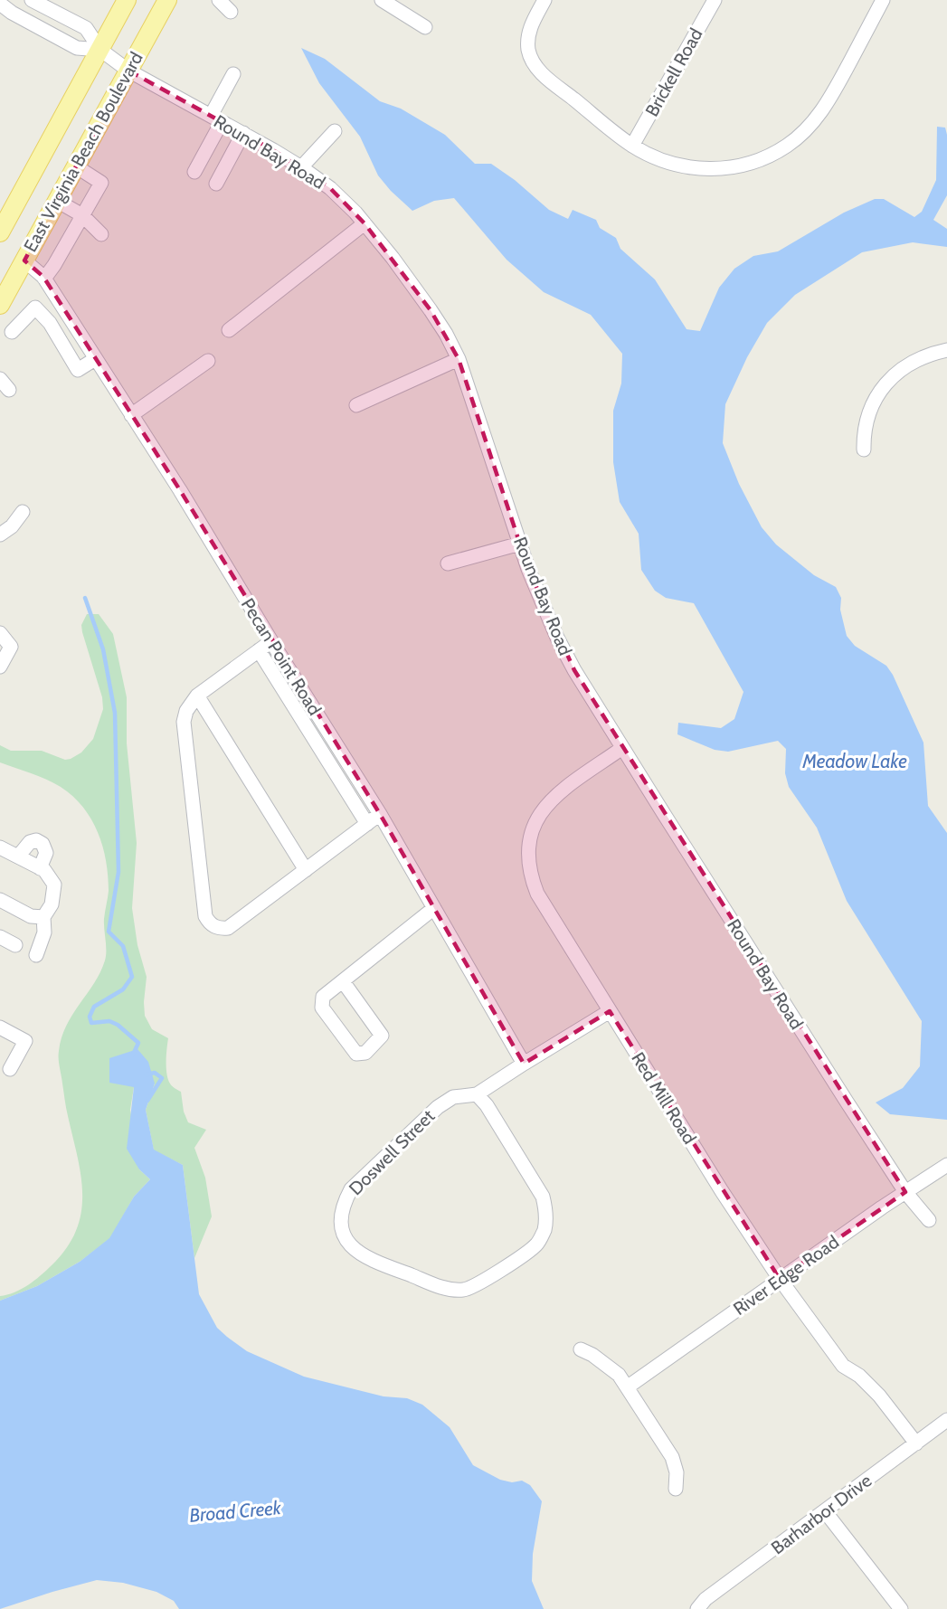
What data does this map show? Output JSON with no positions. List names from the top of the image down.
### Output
{
  "streets": {
    "main road": ["East Virginia Beach Boulevard"],
    "street": [
      "Brickell Road",
      "Round Bay Road",
      "Pecan Point Road",
      "Red Mill Road",
      "Doswell Street",
      "River Edge Road",
      "Barharbor Drive"
    ]
  },
  "crossings": [
    ["East Virginia Beach Boulevard", "Round Bay Road"],
    ["East Virginia Beach Boulevard", "Pecan Point Road"],
    ["Round Bay Road", "Red Mill Road"],
    ["Round Bay Road", "River Edge Road"],
    ["Pecan Point Road", "Doswell Street"],
    ["Red Mill Road", "Doswell Street"],
    ["Red Mill Road", "River Edge Road"],
    ["Red Mill Road", "Barharbor Drive"]
  ],
  "water": ["Meadow Lake", "Broad Creek"]
}
